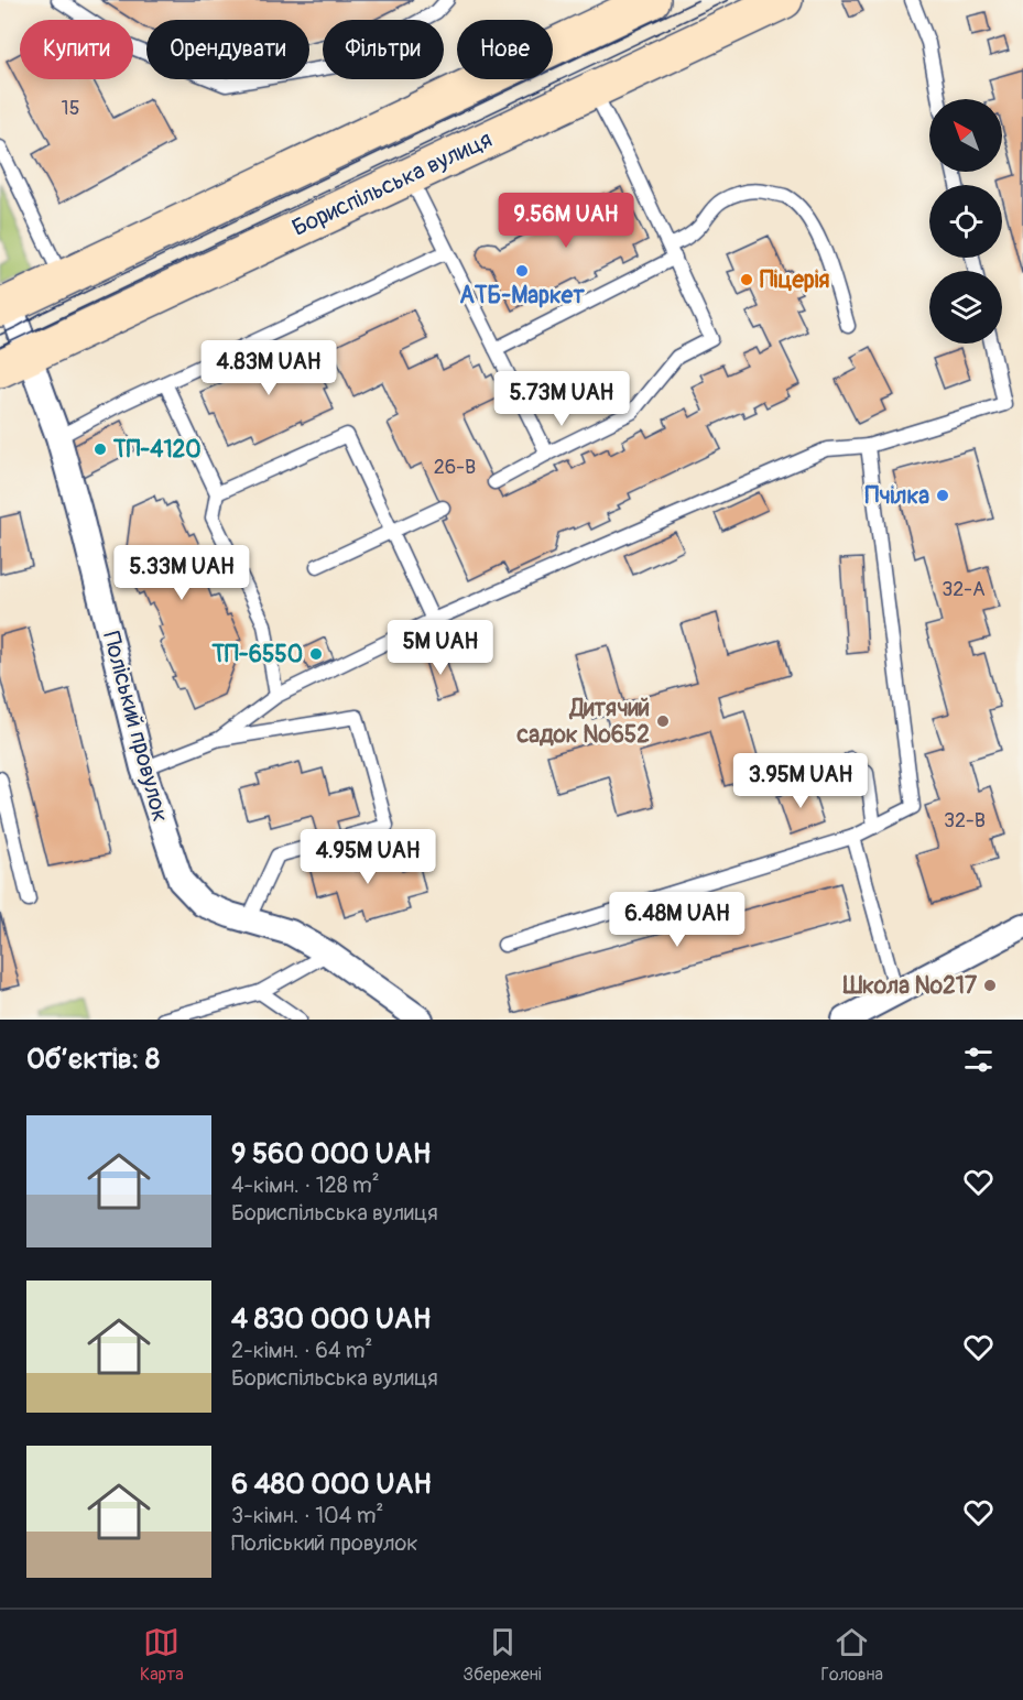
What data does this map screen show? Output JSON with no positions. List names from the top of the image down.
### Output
{
  "streets": {
    "main road": ["Бориспільська вулиця"],
    "street": ["Поліський провулок"]
  },
  "crossings": [
    ["Бориспільська вулиця", "Поліський провулок"]
  ],
  "places": [
    "АТБ-Маркет",
    "Піцерія",
    "ТП-4120",
    "Пчілка",
    "ТП-6550",
    "Дитячий садок №652",
    "Школа №217"
  ],
  "house_numbers": [
    "15",
    "26-В",
    "32-А",
    "32-В"
  ],
  "north": "top left",
  "page": {
    "chip": [
      "Купити",
      "Орендувати",
      "Фільтри",
      "Нове"
    ],
    "price": [
      "9.56M UAH",
      "4.83M UAH",
      "5.73M UAH",
      "5.33M UAH",
      "5M UAH",
      "3.95M UAH",
      "4.95M UAH",
      "6.48M UAH"
    ],
    "heading": "Об’єктів: 8",
    "list": [
      {
        "name": "9 560 000 UAH",
        "note": "4-кімн. · 128 m² · Бориспільська вулиця"
      },
      {
        "name": "4 830 000 UAH",
        "note": "2-кімн. · 64 m² · Бориспільська вулиця"
      },
      {
        "name": "6 480 000 UAH",
        "note": "3-кімн. · 104 m² · Поліський провулок"
      }
    ],
    "tabs": ["Карта", "Збережені", "Головна"]
  }
}
